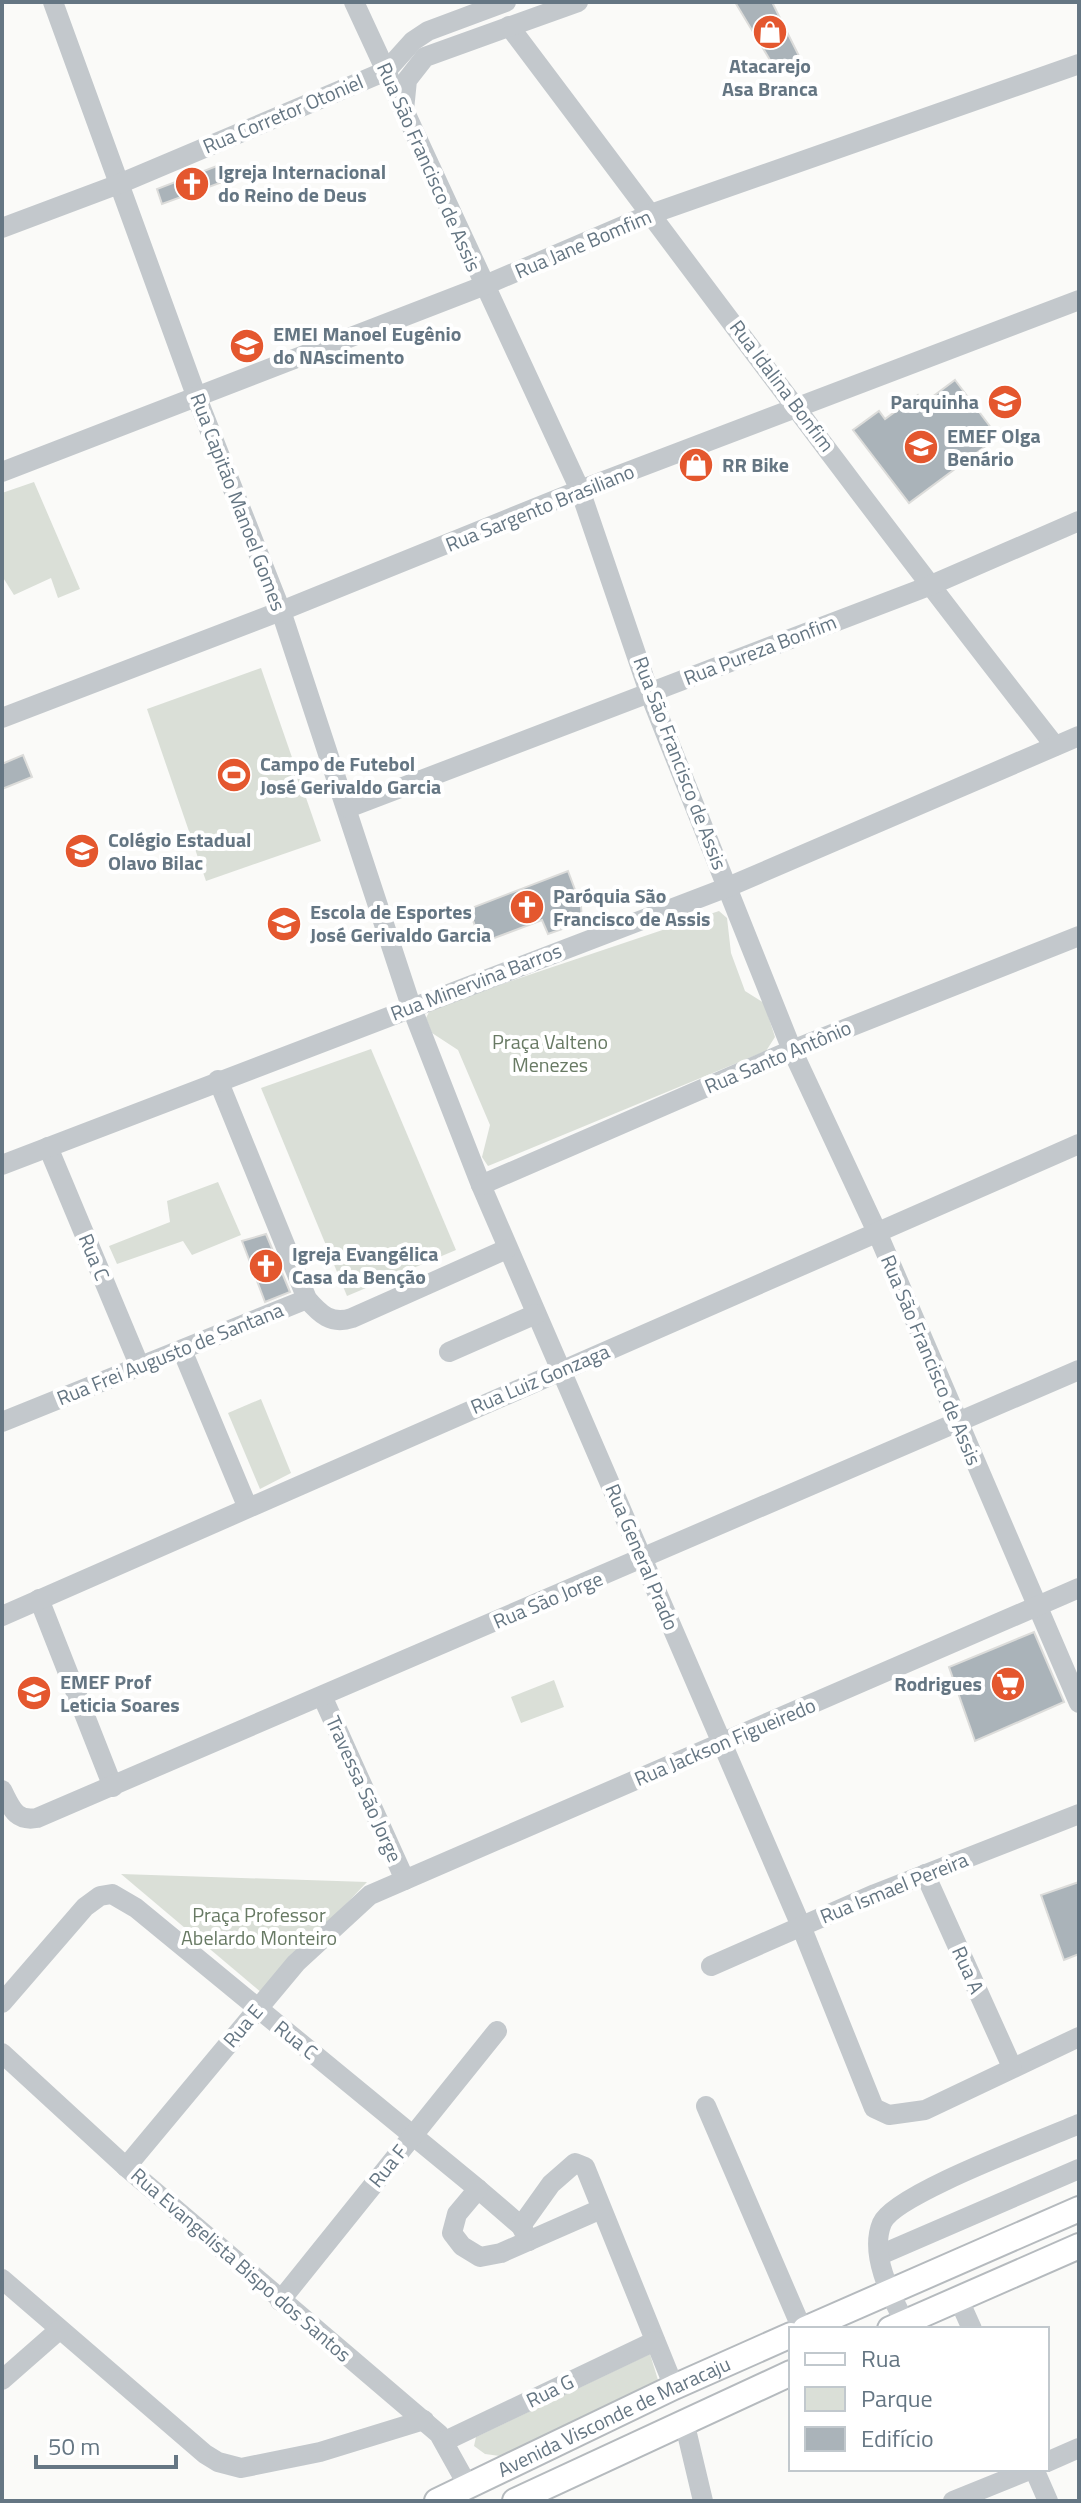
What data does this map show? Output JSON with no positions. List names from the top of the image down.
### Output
{
  "streets": {
    "main road": ["Avenida Visconde de Maracaju"],
    "street": [
      "Rua Corretor Otoniel",
      "Rua São Francisco de Assis",
      "Rua Jane Bomfim",
      "Rua Idalina Bonfim",
      "Rua Capitão Manoel Gomes",
      "Rua Sargento Brasiliano",
      "Rua Pureza Bonfim",
      "Rua Minervina Barros",
      "Rua Santo Antônio",
      "Rua C",
      "Rua Frei Augusto de Santana",
      "Rua Luiz Gonzaga",
      "Rua General Prado",
      "Rua São Jorge",
      "Rua Jackson Figueiredo",
      "Travessa São Jorge",
      "Rua Ismael Pereira",
      "Rua A",
      "Rua E",
      "Rua F",
      "Rua Evangelista Bispo dos Santos",
      "Rua G"
    ]
  },
  "crossings": [
    ["Rua Corretor Otoniel", "Rua São Francisco de Assis"],
    ["Rua Corretor Otoniel", "Rua Capitão Manoel Gomes"],
    ["Rua São Francisco de Assis", "Rua Jane Bomfim"],
    ["Rua São Francisco de Assis", "Rua Sargento Brasiliano"],
    ["Rua São Francisco de Assis", "Rua Pureza Bonfim"],
    ["Rua São Francisco de Assis", "Rua Minervina Barros"],
    ["Rua São Francisco de Assis", "Rua Santo Antônio"],
    ["Rua São Francisco de Assis", "Rua Luiz Gonzaga"],
    ["Rua São Francisco de Assis", "Rua São Jorge"],
    ["Rua São Francisco de Assis", "Rua Jackson Figueiredo"],
    ["Rua Jane Bomfim", "Rua Idalina Bonfim"],
    ["Rua Jane Bomfim", "Rua Capitão Manoel Gomes"],
    ["Rua Idalina Bonfim", "Rua Sargento Brasiliano"],
    ["Rua Idalina Bonfim", "Rua Pureza Bonfim"],
    ["Rua Idalina Bonfim", "Rua Minervina Barros"],
    ["Rua Capitão Manoel Gomes", "Rua Sargento Brasiliano"],
    ["Rua Capitão Manoel Gomes", "Rua Pureza Bonfim"],
    ["Rua Capitão Manoel Gomes", "Rua Minervina Barros"],
    ["Rua Capitão Manoel Gomes", "Rua General Prado"],
    ["Rua Minervina Barros", "Rua C"],
    ["Rua Minervina Barros", "Rua General Prado"],
    ["Rua Santo Antônio", "Rua General Prado"],
    ["Rua C", "Rua Frei Augusto de Santana"],
    ["Rua C", "Rua E"],
    ["Rua C", "Rua F"],
    ["Rua Frei Augusto de Santana", "Rua General Prado"],
    ["Rua Luiz Gonzaga", "Rua General Prado"],
    ["Rua General Prado", "Rua São Jorge"],
    ["Rua General Prado", "Rua Jackson Figueiredo"],
    ["Rua General Prado", "Rua Ismael Pereira"],
    ["Rua General Prado", "Rua A"],
    ["Rua São Jorge", "Travessa São Jorge"],
    ["Rua Jackson Figueiredo", "Travessa São Jorge"],
    ["Rua Jackson Figueiredo", "Rua E"],
    ["Rua Ismael Pereira", "Rua A"],
    ["Rua E", "Rua Evangelista Bispo dos Santos"],
    ["Rua F", "Rua Evangelista Bispo dos Santos"],
    ["Rua Evangelista Bispo dos Santos", "Rua G"],
    ["Rua Evangelista Bispo dos Santos", "Avenida Visconde de Maracaju"]
  ],
  "parks": ["Praça Valteno Menezes", "Praça Professor Abelardo Monteiro"],
  "places": {
    "shop": ["Atacarejo Asa Branca", "RR Bike"],
    "church": ["Igreja Internacional do Reino de Deus", "Paróquia São Francisco de Assis", "Igreja Evangélica Casa da Benção"],
    "school or university": [
      "EMEI Manoel Eugênio do NAscimento",
      "Parquinha",
      "EMEF Olga Benário",
      "Colégio Estadual Olavo Bilac",
      "Escola de Esportes José Gerivaldo Garcia",
      "EMEF Prof Leticia Soares"
    ],
    "sports": ["Campo de Futebol José Gerivaldo Garcia"],
    "supermarket": ["Rodrigues"]
  },
  "legend": ["Rua", "Parque", "Edifício"],
  "scale_bar": "50 m"
}
